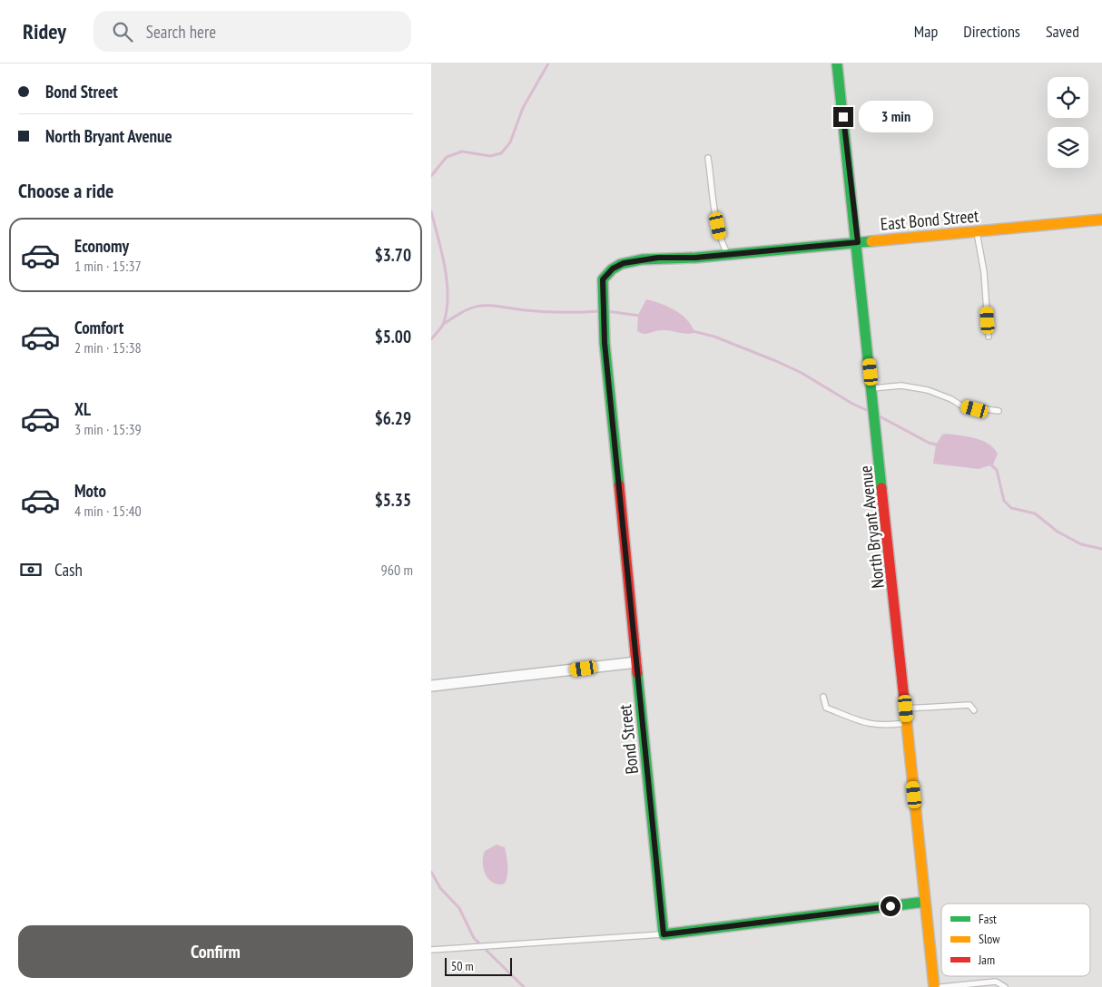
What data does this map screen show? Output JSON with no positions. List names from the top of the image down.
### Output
{
  "streets": {
    "street": ["East Bond Street", "North Bryant Avenue", "Bond Street"]
  },
  "crossings": [
    ["East Bond Street", "North Bryant Avenue"],
    ["East Bond Street", "Bond Street"]
  ],
  "legend": ["Fast", "Slow", "Jam"],
  "scale_bar": "50 m",
  "page": {
    "header": "Ridey",
    "search": "Search here",
    "nav": ["Map", "Directions", "Saved"],
    "banner": ["Bond Street", "North Bryant Avenue"],
    "bubble": "3 min",
    "heading": "Choose a ride",
    "list": [
      {
        "name": "Economy",
        "note": "1 min · 15:37",
        "value": "$3.70"
      },
      {
        "name": "Comfort",
        "note": "2 min · 15:38",
        "value": "$5.00"
      },
      {
        "name": "XL",
        "note": "3 min · 15:39",
        "value": "$6.29"
      },
      {
        "name": "Moto",
        "note": "4 min · 15:40",
        "value": "$5.35"
      }
    ],
    "pay": ["Cash", "960 m"],
    "buttons": "Confirm",
    "scale": "50 m"
  }
}
